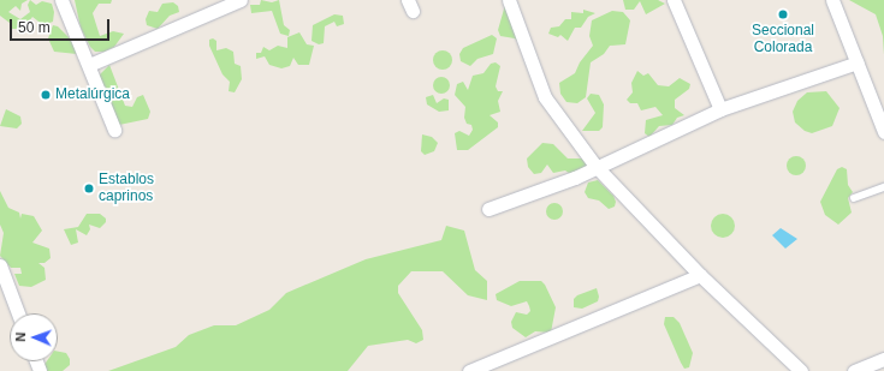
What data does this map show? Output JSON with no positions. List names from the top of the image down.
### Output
{
  "places": ["Seccional Colorada", "Metalúrgica", "Establos caprinos"],
  "scale_bar": "50 m",
  "north": "left"
}
